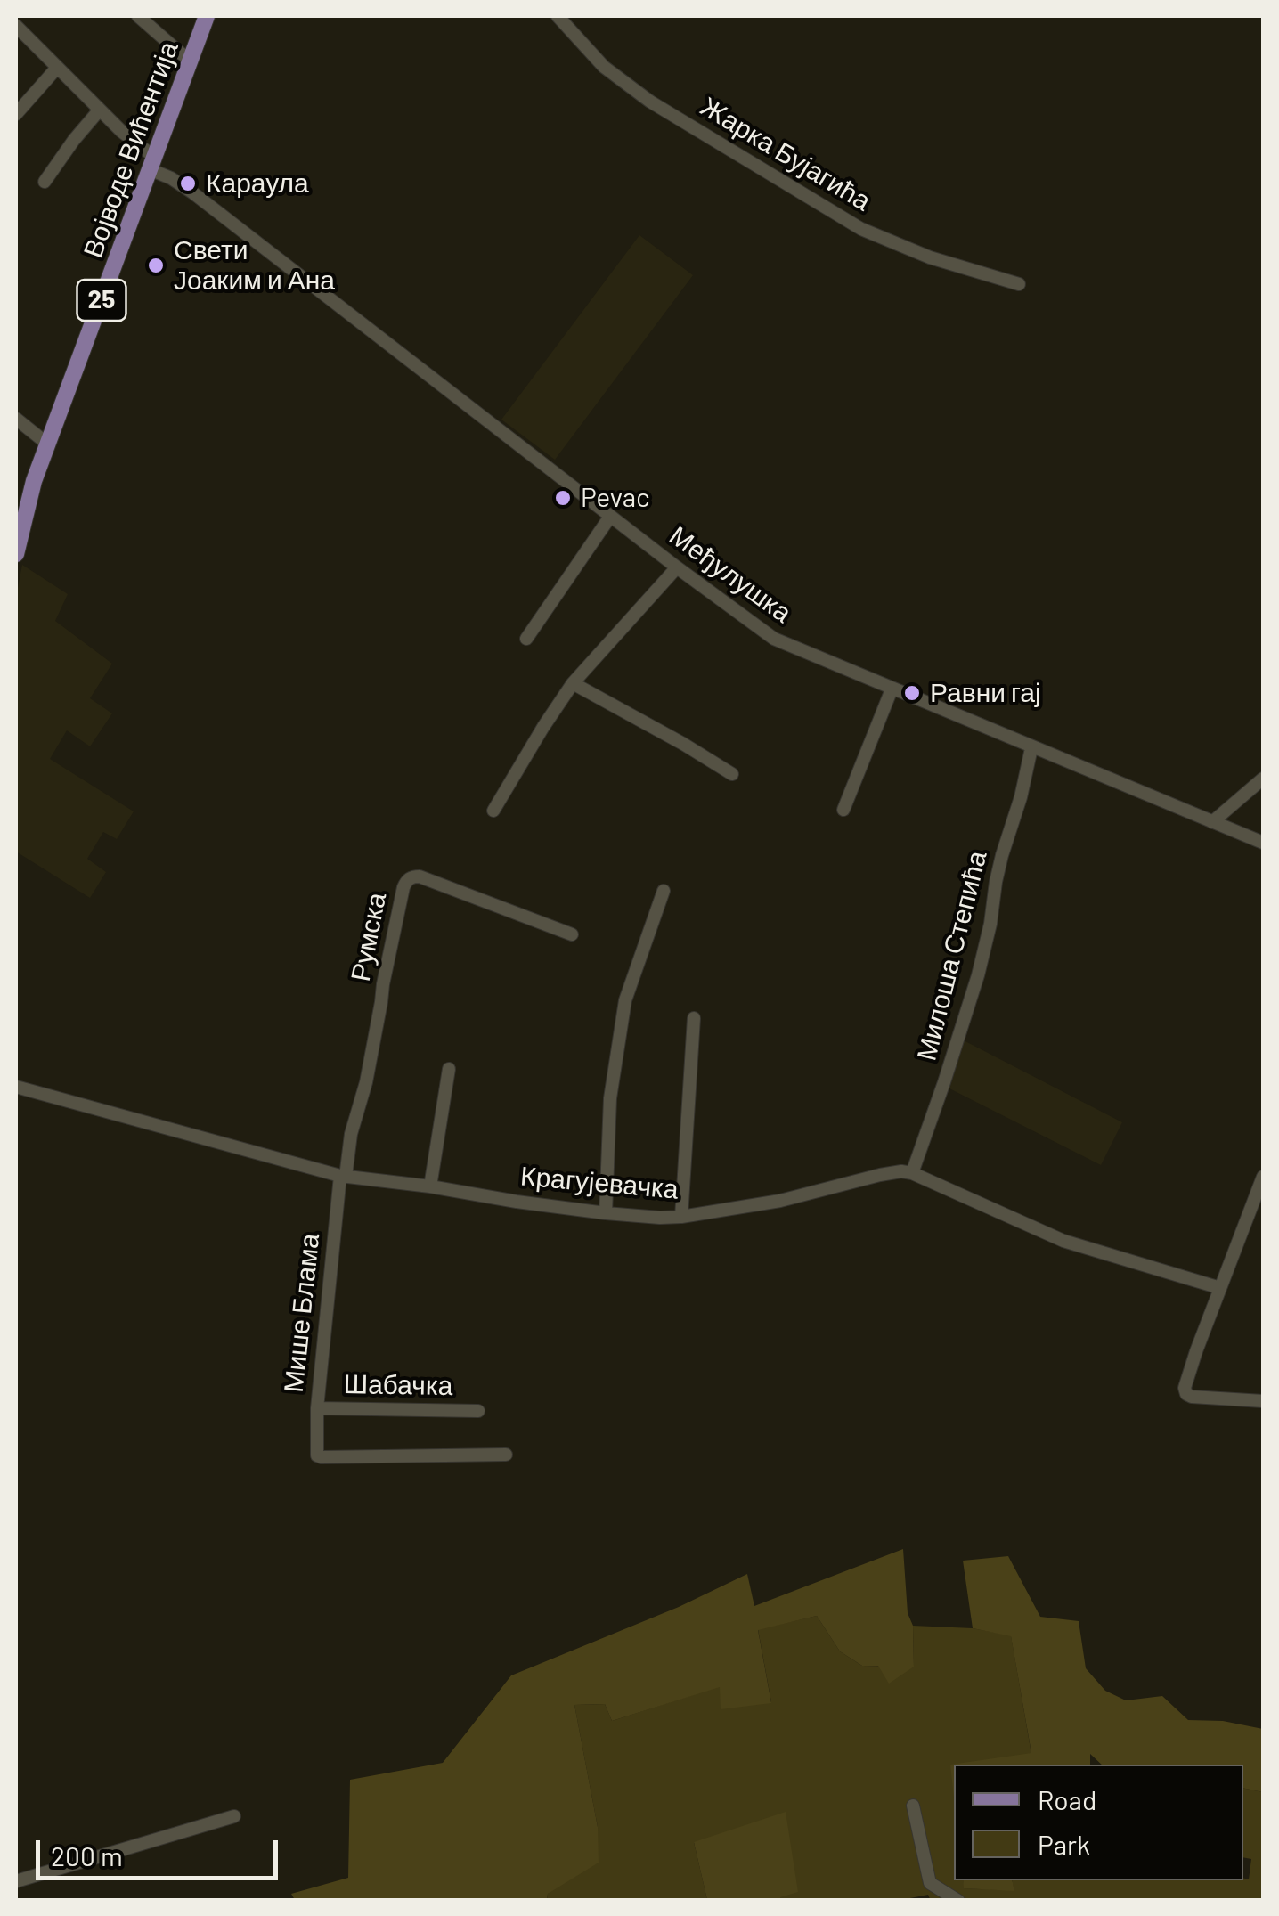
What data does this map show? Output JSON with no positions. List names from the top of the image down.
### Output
{
  "streets": {
    "main road": ["Војводе Вићентија", "25"],
    "street": [
      "Жарка Бујагића",
      "Међулушка",
      "Румска",
      "Милоша Степића",
      "Крагујевачка",
      "Мише Блама",
      "Шабачка"
    ]
  },
  "crossings": [
    ["Војводе Вићентија", "Међулушка"],
    ["Међулушка", "Милоша Степића"],
    ["Румска", "Крагујевачка"],
    ["Румска", "Мише Блама"],
    ["Милоша Степића", "Крагујевачка"],
    ["Крагујевачка", "Мише Блама"],
    ["Мише Блама", "Шабачка"]
  ],
  "places": [
    "Караула",
    "Свети Јоаким и Ана",
    "Pevac",
    "Равни гај"
  ],
  "legend": ["Road", "Park"],
  "scale_bar": "200 m"
}
